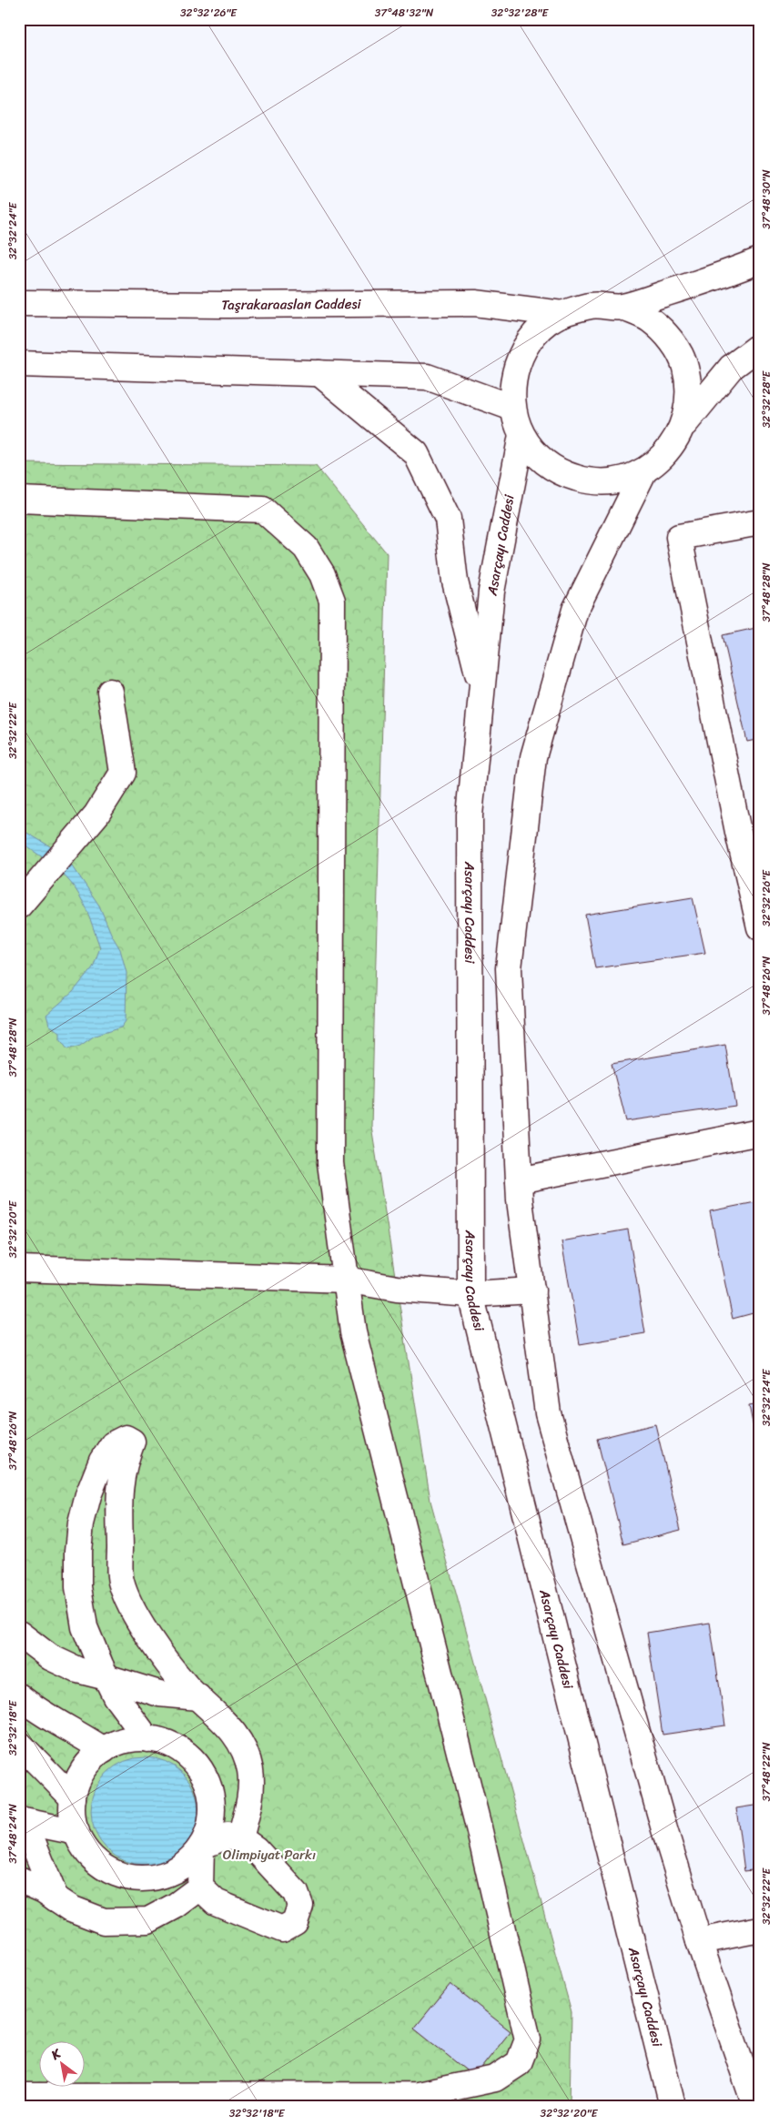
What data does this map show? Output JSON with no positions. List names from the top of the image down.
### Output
{
  "streets": {
    "street": ["Taşrakaraaslan Caddesi", "Asarçayı Caddesi"]
  },
  "parks": ["Olimpiyat Parkı"],
  "north": "top left",
  "coordinates": [
    "32°32'26\"E",
    "37°48'32\"N",
    "32°32'28\"E",
    "37°48'30\"N",
    "32°32'24\"E",
    "37°48'28\"N",
    "32°32'22\"E",
    "37°48'26\"N",
    "32°32'20\"E",
    "32°32'18\"E",
    "37°48'22\"N",
    "37°48'24\"N"
  ]
}
